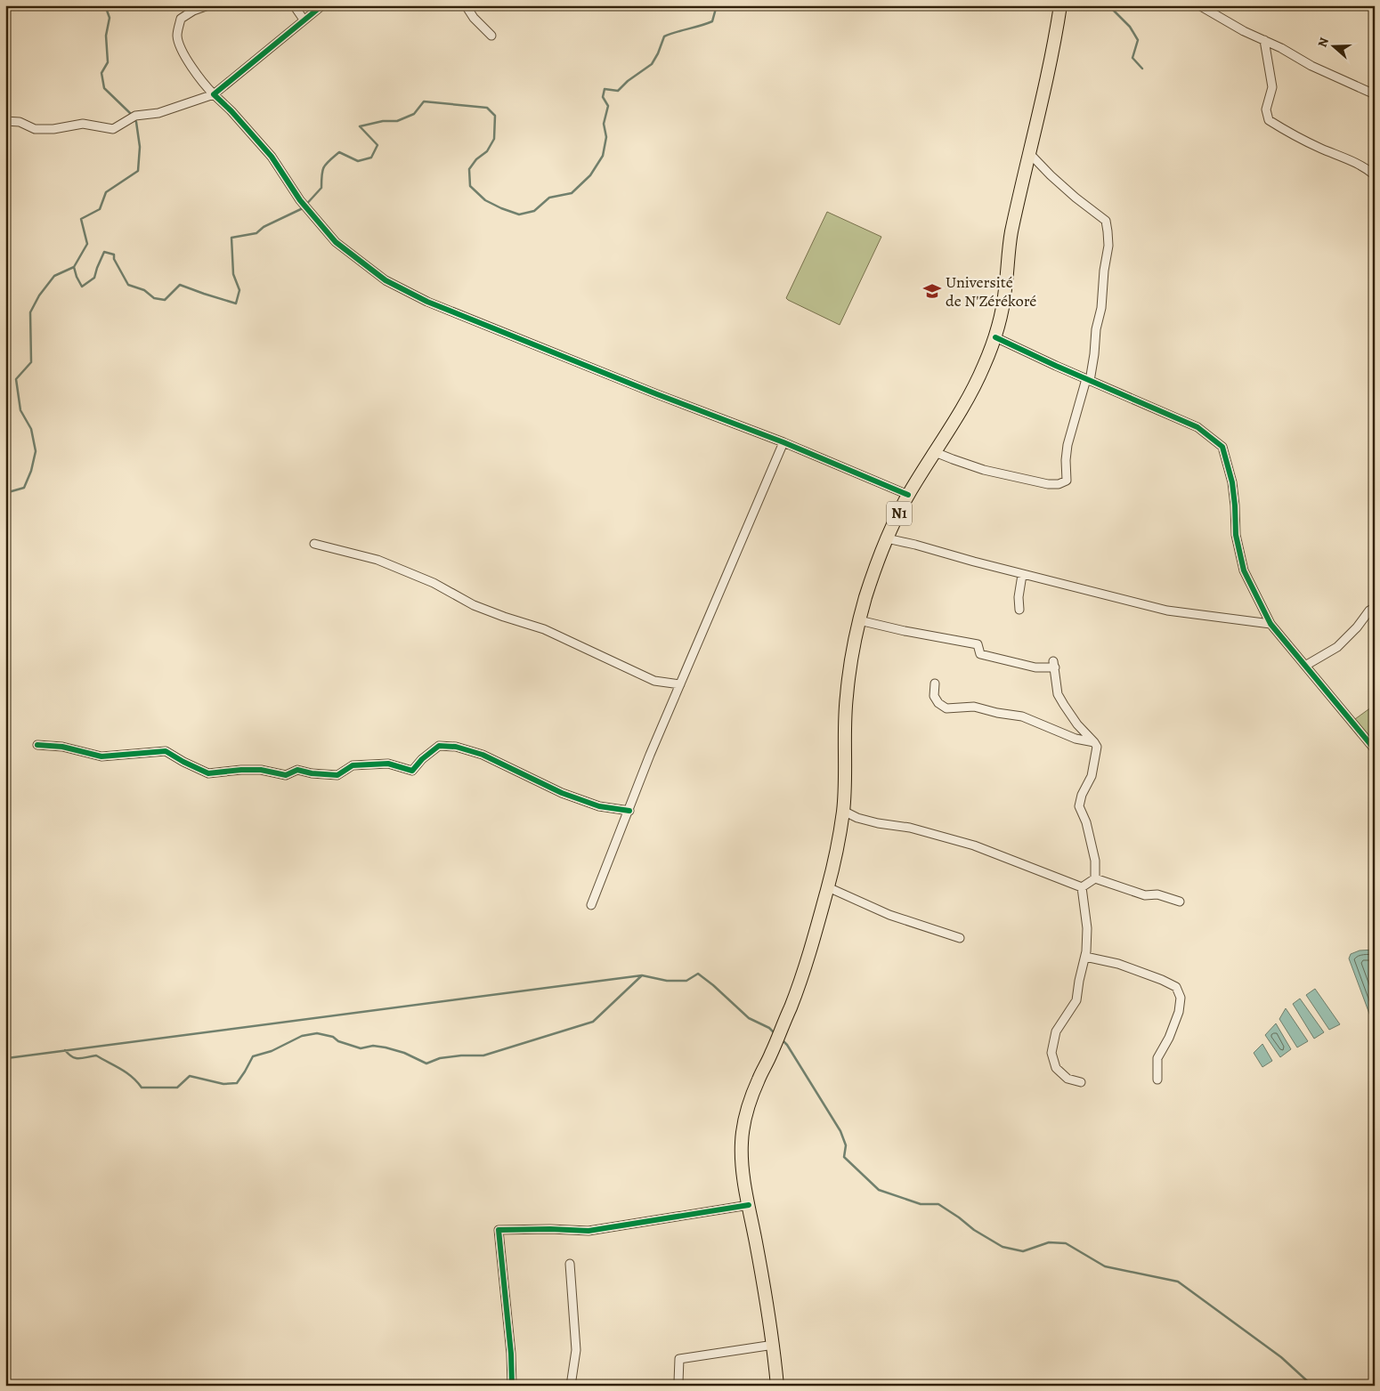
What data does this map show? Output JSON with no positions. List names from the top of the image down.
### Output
{
  "streets": {
    "main road": ["N1"]
  },
  "places": {
    "school or university": ["Université de N'Zérékoré"]
  },
  "north": "left"
}
